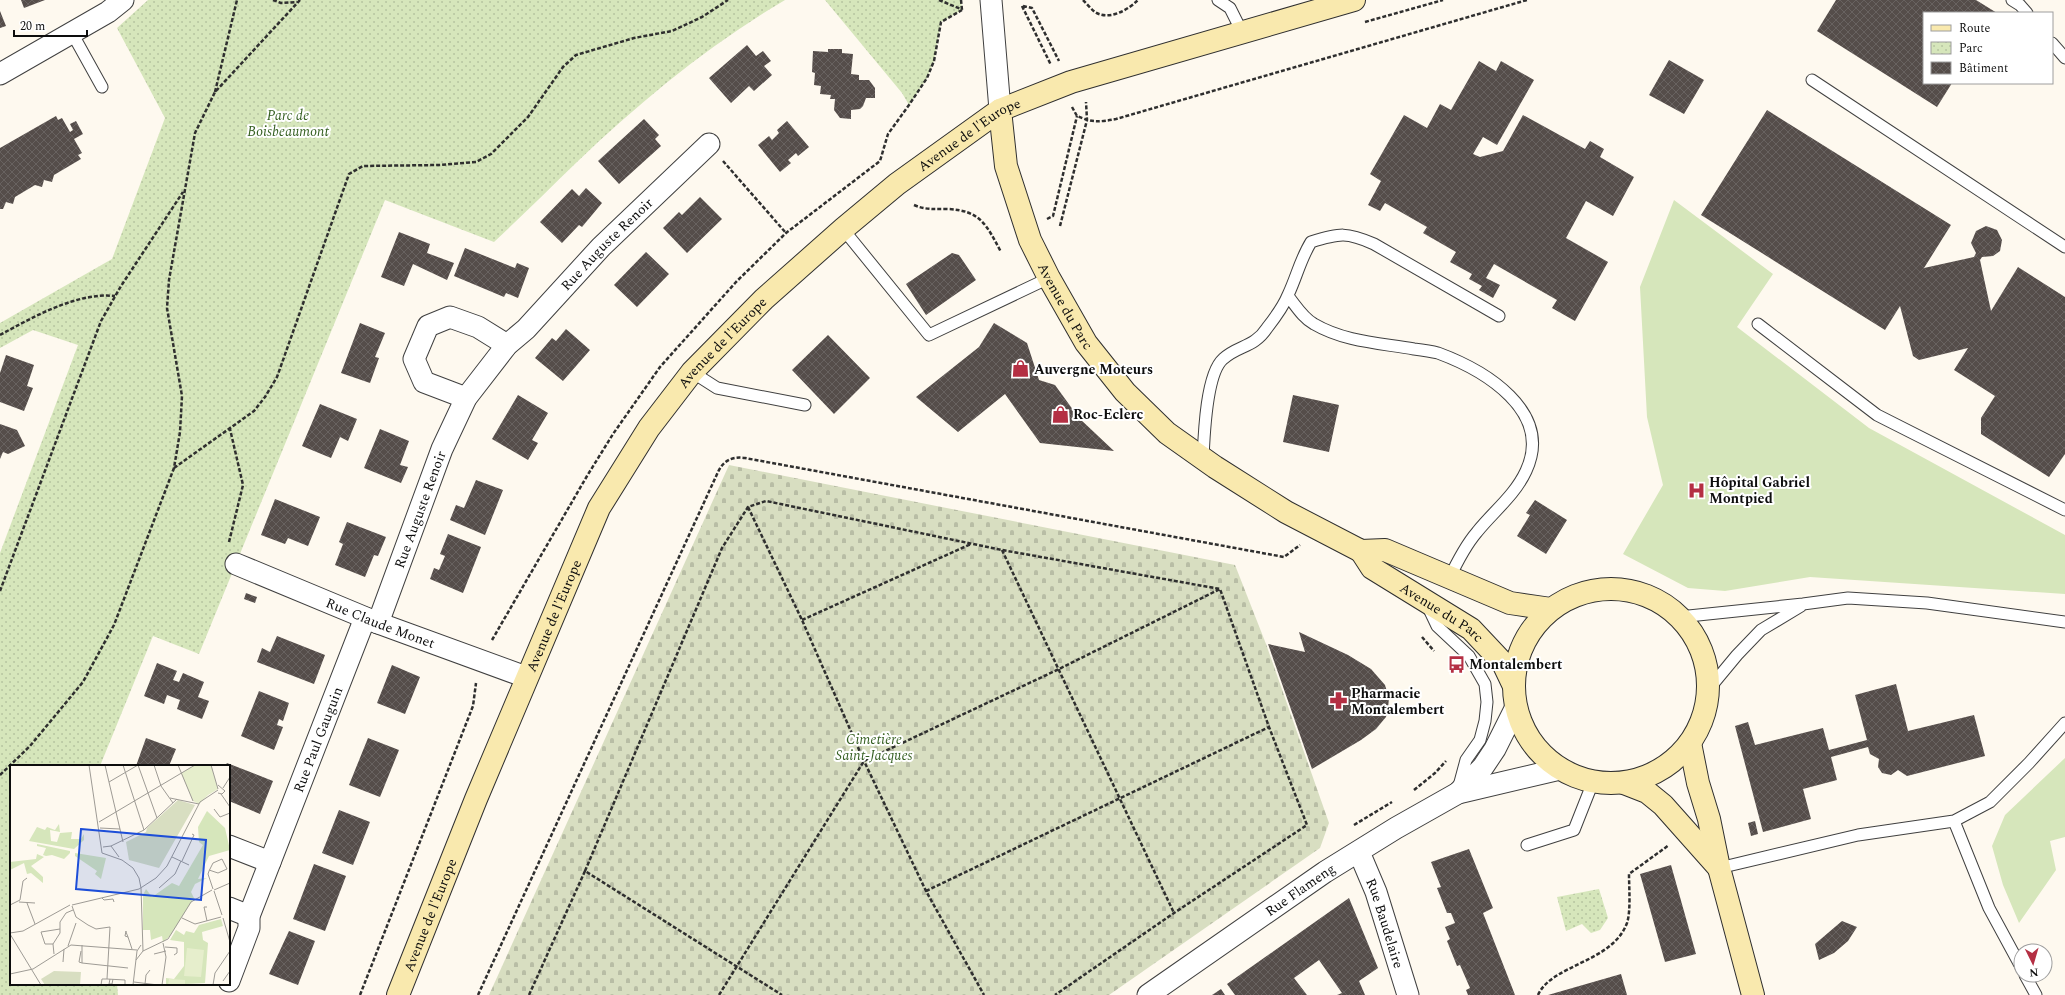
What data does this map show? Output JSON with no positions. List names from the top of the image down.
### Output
{
  "streets": {
    "main road": ["Avenue de l'Europe", "Avenue du Parc"],
    "street": [
      "Rue Auguste Renoir",
      "Rue Claude Monet",
      "Rue Paul Gauguin",
      "Rue Flameng",
      "Rue Baudelaire"
    ]
  },
  "crossings": [
    ["Avenue de l'Europe", "Avenue du Parc"],
    ["Avenue de l'Europe", "Rue Claude Monet"],
    ["Rue Auguste Renoir", "Rue Claude Monet"],
    ["Rue Auguste Renoir", "Rue Paul Gauguin"],
    ["Rue Claude Monet", "Rue Paul Gauguin"],
    ["Rue Flameng", "Rue Baudelaire"]
  ],
  "parks": ["Parc de Boisbeaumont", "Cimetière Saint-Jacques"],
  "places": {
    "shop": ["Auvergne Moteurs", "Roc-Eclerc"],
    "hospital": ["Hôpital Gabriel Montpied"],
    "bus stop": ["Montalembert"],
    "pharmacy": ["Pharmacie Montalembert"]
  },
  "legend": ["Route", "Parc", "Bâtiment"],
  "scale_bar": "20 m",
  "north": "bottom"
}
